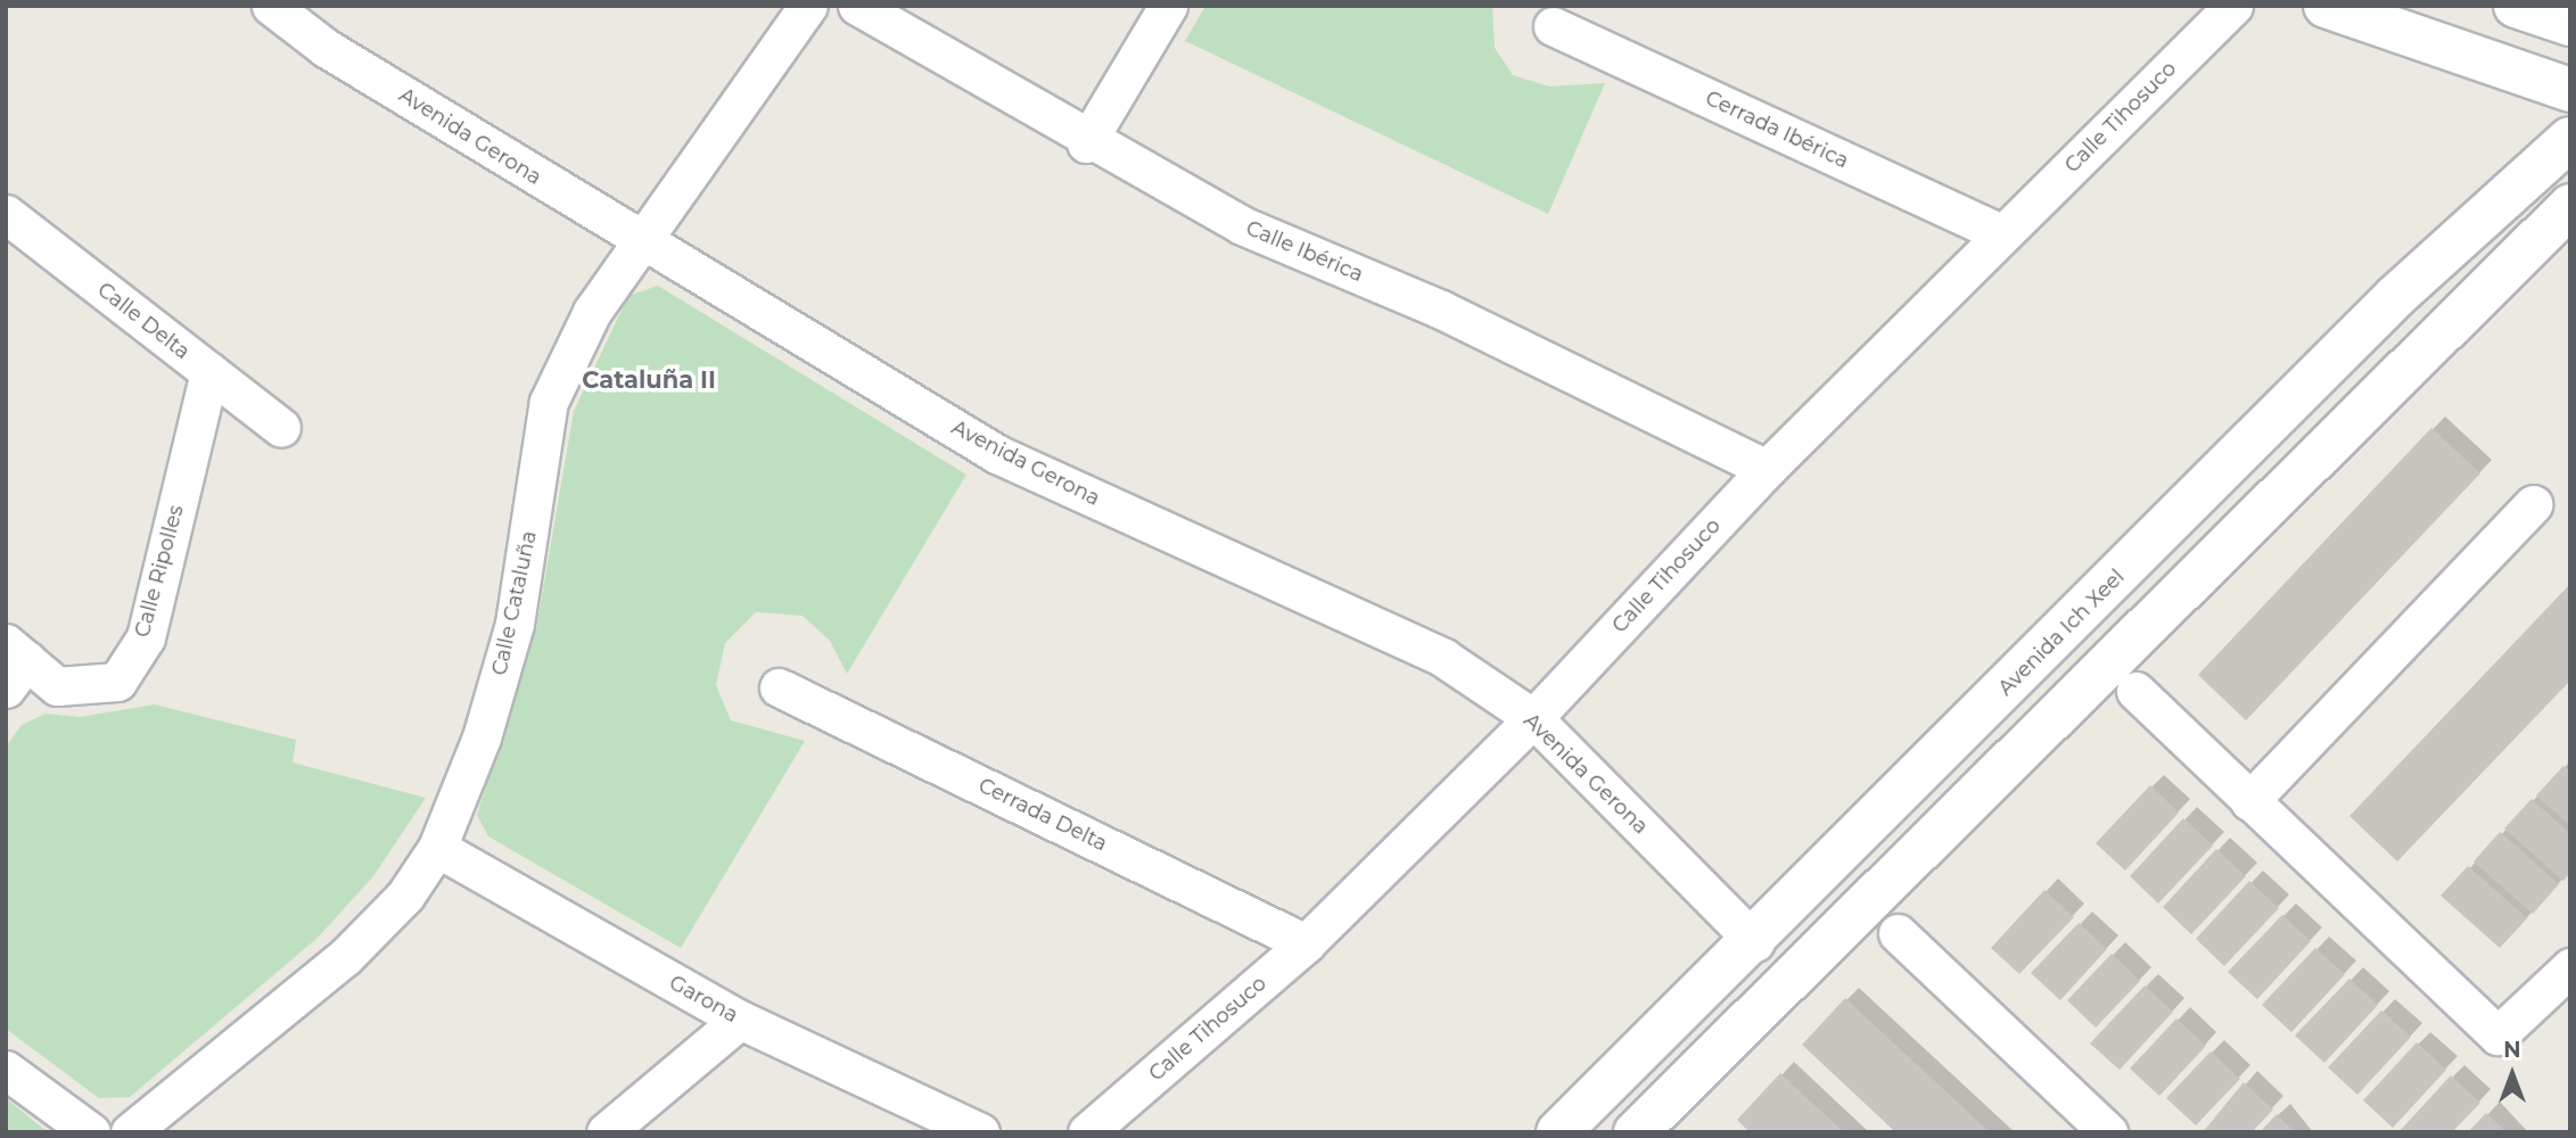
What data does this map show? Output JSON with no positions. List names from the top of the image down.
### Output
{
  "streets": {
    "street": [
      "Calle Tihosuco",
      "Cerrada Ibérica",
      "Avenida Gerona",
      "Calle Ibérica",
      "Calle Delta",
      "Calle Ripolles",
      "Calle Cataluña",
      "Avenida Ich Xeel",
      "Cerrada Delta",
      "Garona"
    ]
  },
  "crossings": [
    ["Calle Tihosuco", "Cerrada Ibérica"],
    ["Calle Tihosuco", "Avenida Gerona"],
    ["Calle Tihosuco", "Calle Ibérica"],
    ["Calle Tihosuco", "Cerrada Delta"],
    ["Avenida Gerona", "Calle Cataluña"],
    ["Avenida Gerona", "Avenida Ich Xeel"],
    ["Calle Delta", "Calle Ripolles"],
    ["Calle Cataluña", "Garona"]
  ],
  "districts": ["Cataluña II"],
  "north": "top"
}
